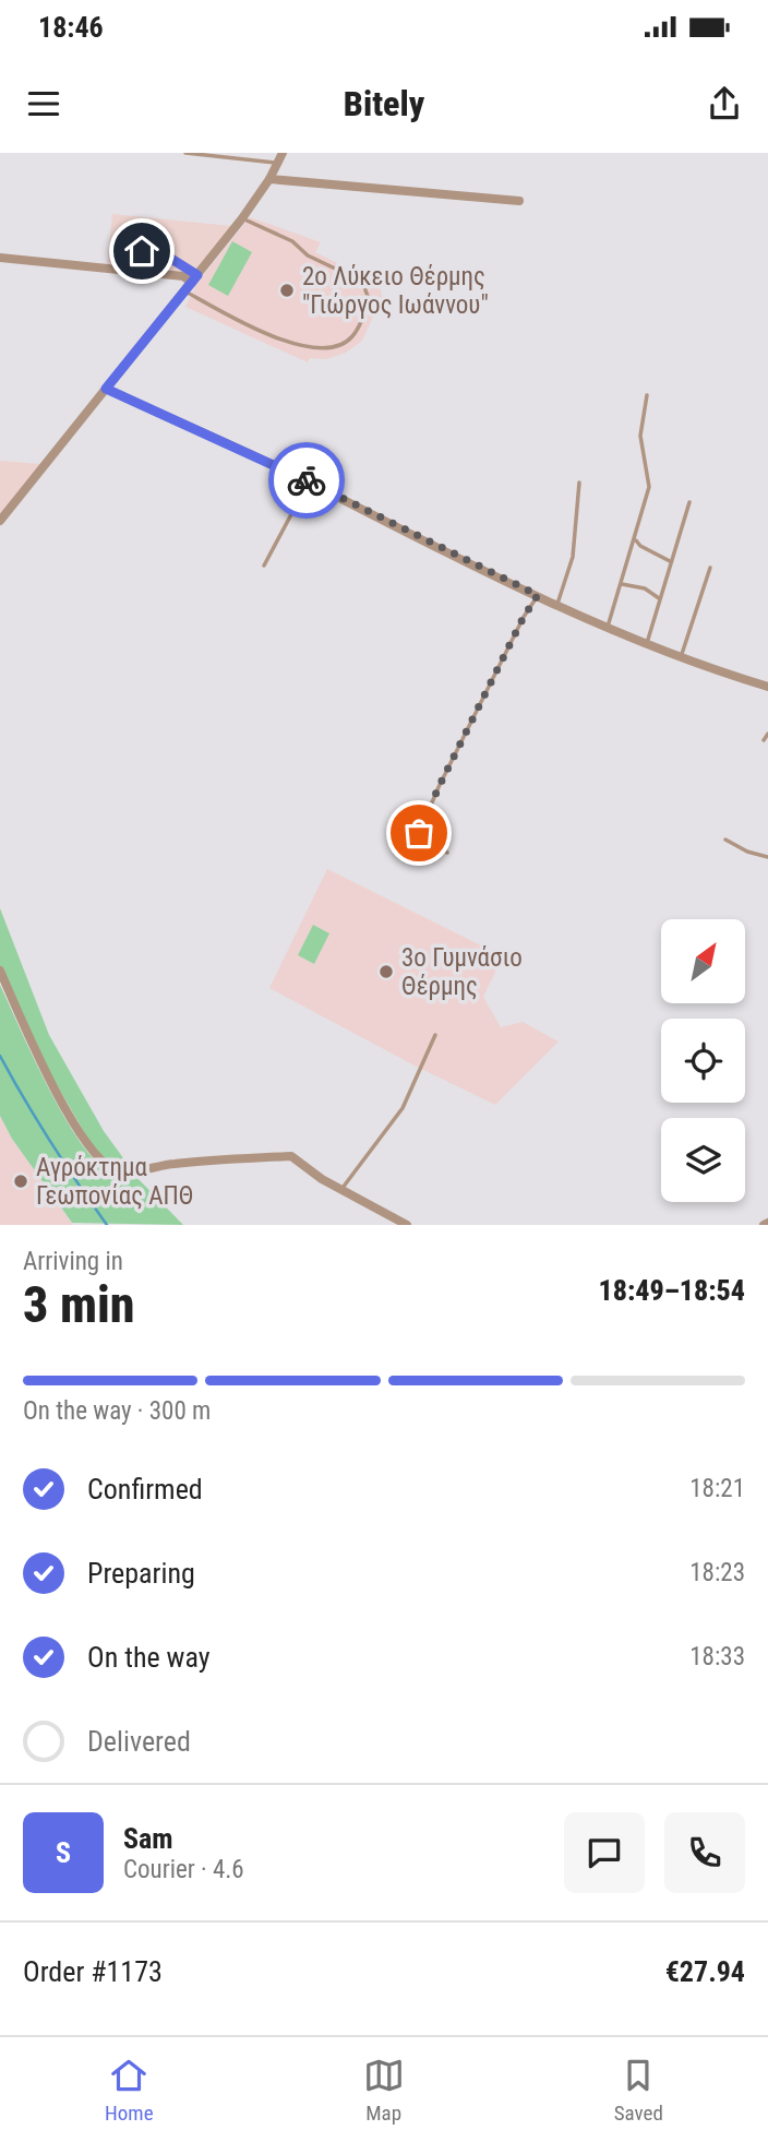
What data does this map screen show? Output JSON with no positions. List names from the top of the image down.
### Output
{
  "places": ["2ο Λύκειο Θέρμης \"Γιώργος Ιωάννου\"", "3ο Γυμνάσιο Θέρμης", "Αγρόκτημα Γεωπονίας ΑΠΘ"],
  "north": "top right",
  "page": {
    "status": "18:46",
    "header": "Bitely",
    "heading": ["3 min", "Arriving in", "18:49–18:54"],
    "panel": [
      "Sam",
      "Courier · 4.6",
      "Order #1173",
      "€27.94"
    ],
    "bar": "On the way · 300 m",
    "list": [
      ["Confirmed", "18:21"],
      ["Preparing", "18:23"],
      ["On the way", "18:33"],
      "Delivered"
    ],
    "round": "S",
    "tabs": ["Home", "Map", "Saved"]
  }
}
